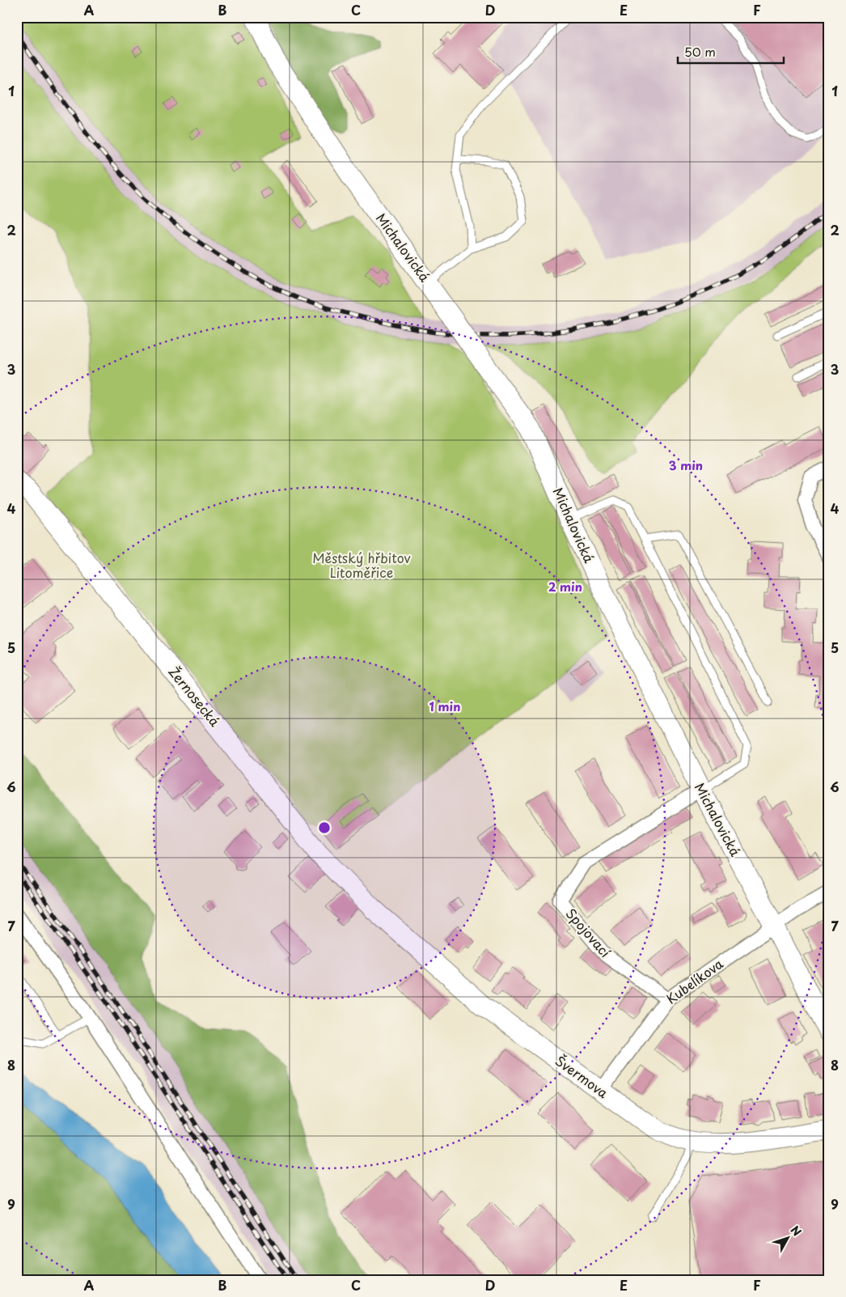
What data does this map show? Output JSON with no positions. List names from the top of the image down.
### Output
{
  "streets": {
    "street": [
      "Michalovická",
      "Žernosecká",
      "Spojovací",
      "Kubelíkova",
      "Švermova"
    ]
  },
  "crossings": [
    ["Michalovická", "Spojovací"],
    ["Michalovická", "Kubelíkova"],
    ["Žernosecká", "Švermova"],
    ["Spojovací", "Kubelíkova"],
    ["Kubelíkova", "Švermova"]
  ],
  "parks": ["Městský hřbitov Litoměřice"],
  "scale_bar": "50 m",
  "north": "top right",
  "grid": {
    "columns": [
      "A",
      "B",
      "C",
      "D",
      "E",
      "F"
    ],
    "rows": [
      "1",
      "2",
      "3",
      "4",
      "5",
      "6",
      "7",
      "8",
      "9"
    ]
  },
  "rings": ["3 min", "2 min", "1 min"]
}
